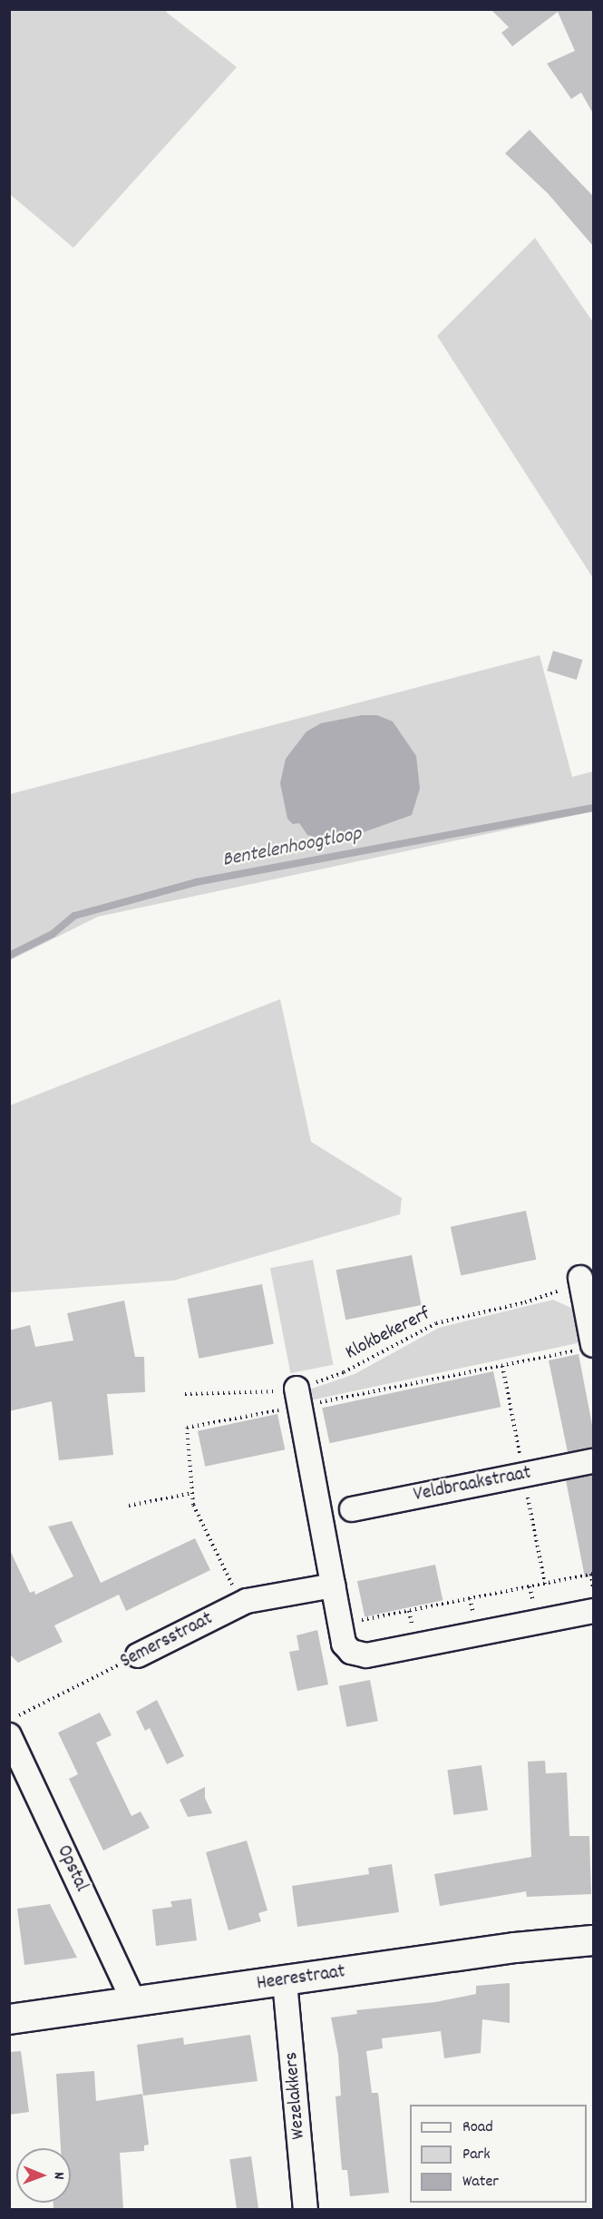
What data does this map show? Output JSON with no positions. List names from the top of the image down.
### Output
{
  "streets": {
    "street": [
      "Veldbraakstraat",
      "Semersstraat",
      "Opstal",
      "Heerestraat",
      "Wezelakkers"
    ],
    "path": ["Klokbekererf"]
  },
  "crossings": [
    ["Semersstraat", "Opstal"],
    ["Opstal", "Heerestraat"],
    ["Heerestraat", "Wezelakkers"]
  ],
  "water": ["Bentelenhoogtloop"],
  "legend": ["Road", "Park", "Water"],
  "north": "right"
}
